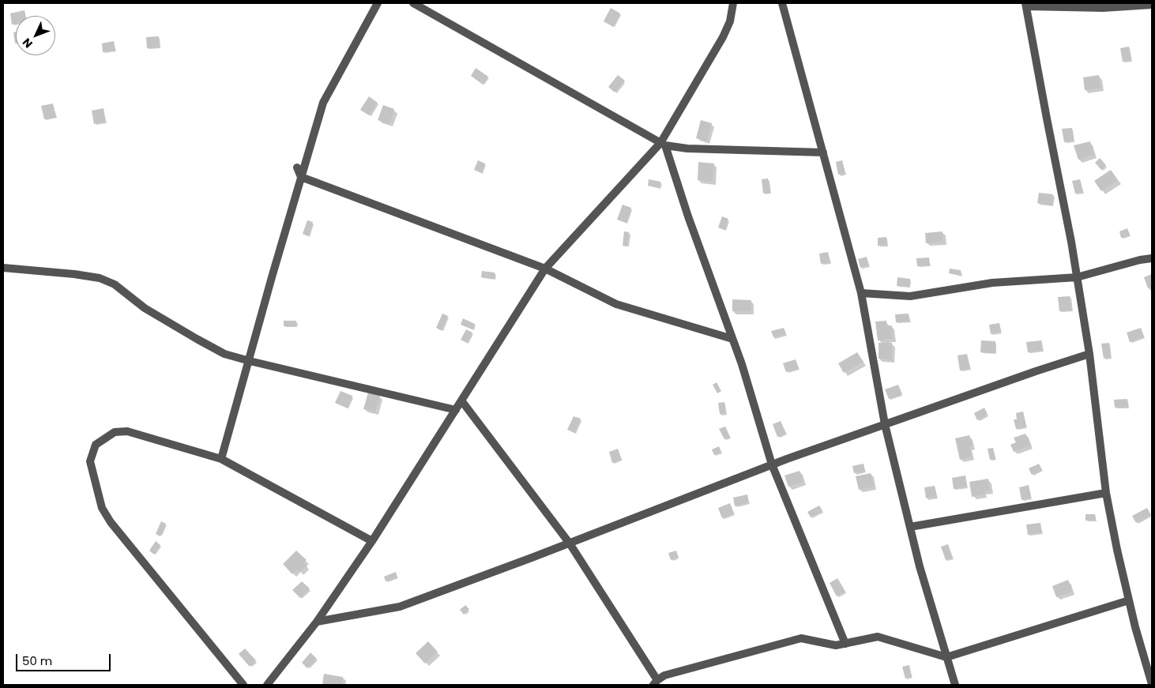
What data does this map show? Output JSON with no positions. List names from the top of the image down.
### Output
{
  "scale_bar": "50 m",
  "north": "bottom left"
}
